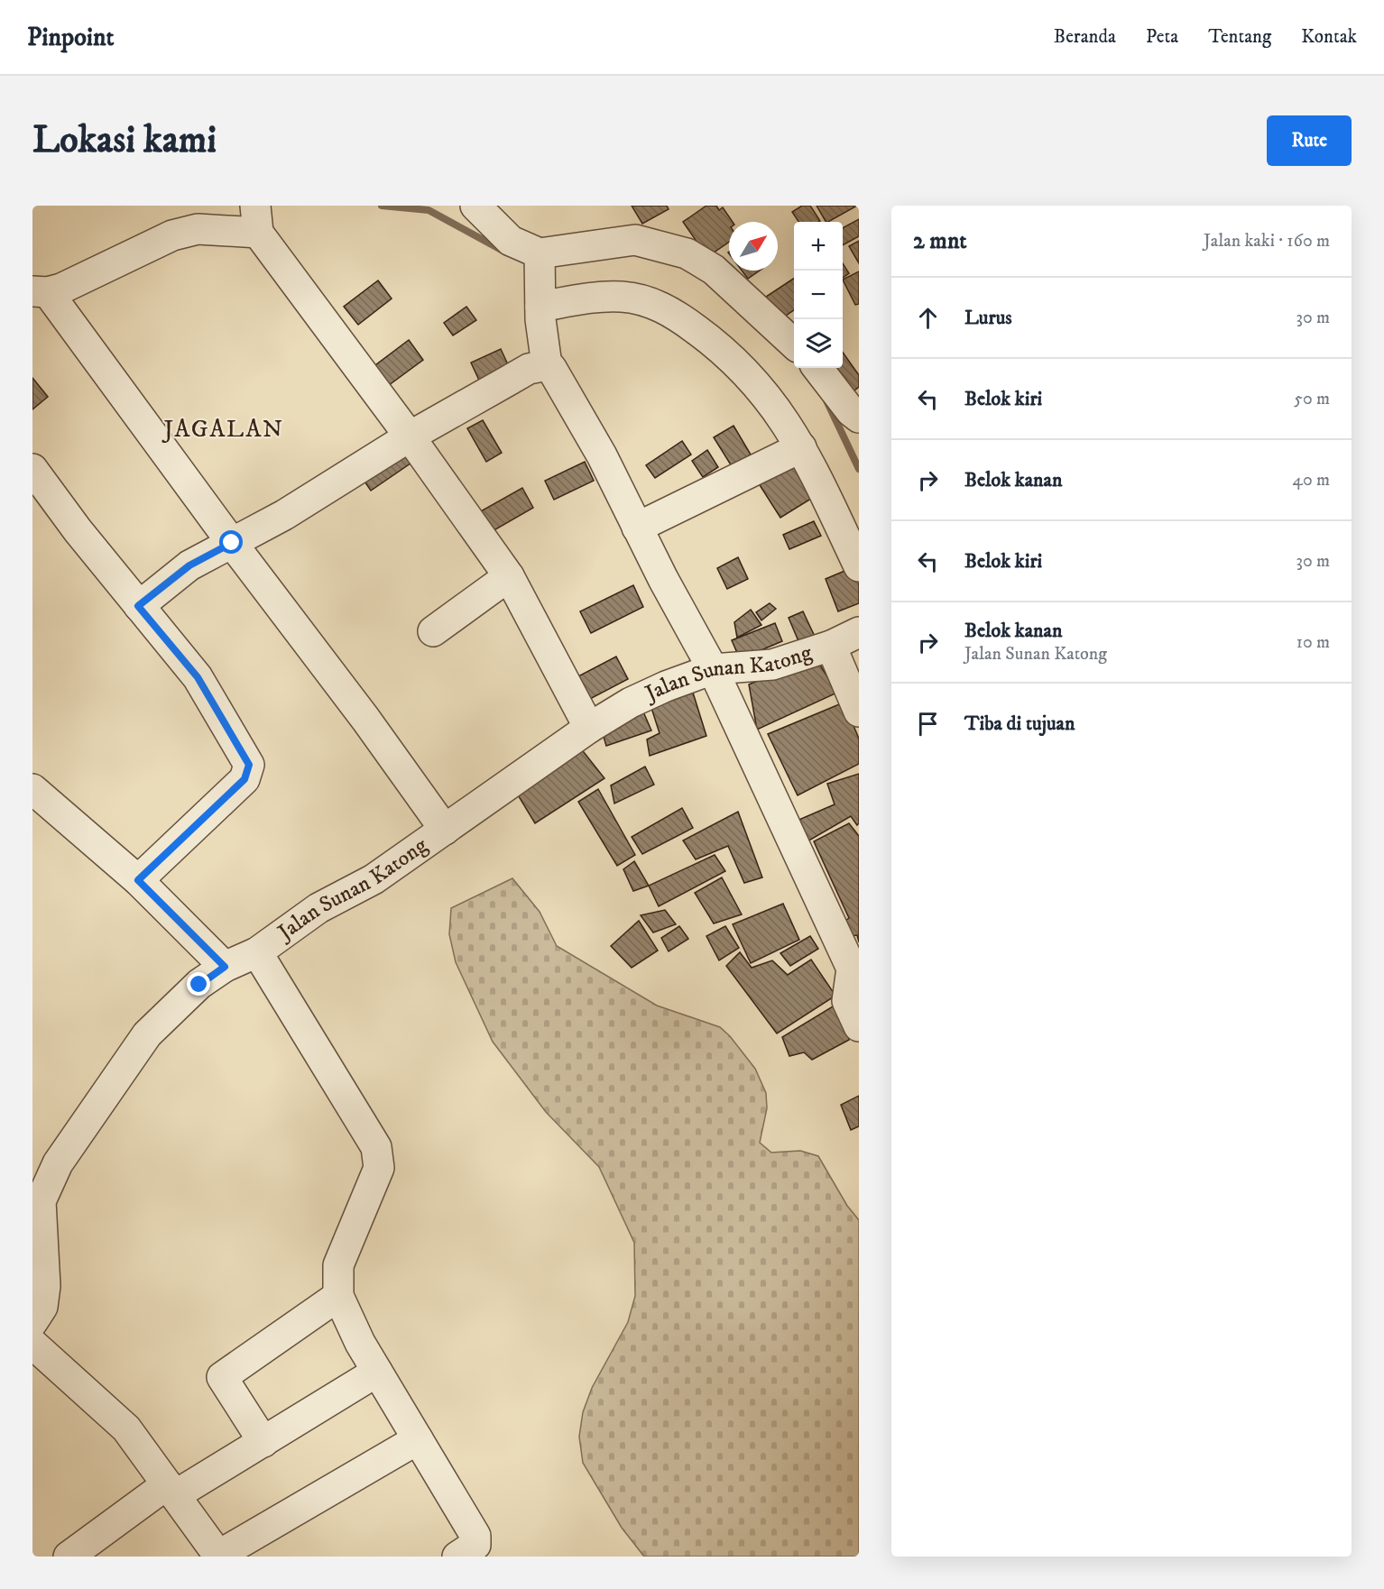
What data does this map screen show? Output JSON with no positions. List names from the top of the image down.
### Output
{
  "streets": {
    "street": ["Jalan Sunan Katong"]
  },
  "districts": ["JAGALAN"],
  "north": "top right",
  "page": {
    "header": "Pinpoint",
    "nav": [
      "Beranda",
      "Peta",
      "Tentang",
      "Kontak"
    ],
    "buttons": "Rute",
    "title": "Lokasi kami",
    "heading": ["2 mnt", "Jalan kaki · 160 m"],
    "map_buttons": ["+", "−"],
    "list": [
      ["Lurus", "30 m"],
      ["Belok kiri", "50 m"],
      ["Belok kanan", "40 m"],
      ["Belok kiri", "30 m"],
      ["Belok kanan", "Jalan Sunan Katong", "10 m"],
      "Tiba di tujuan"
    ]
  }
}
